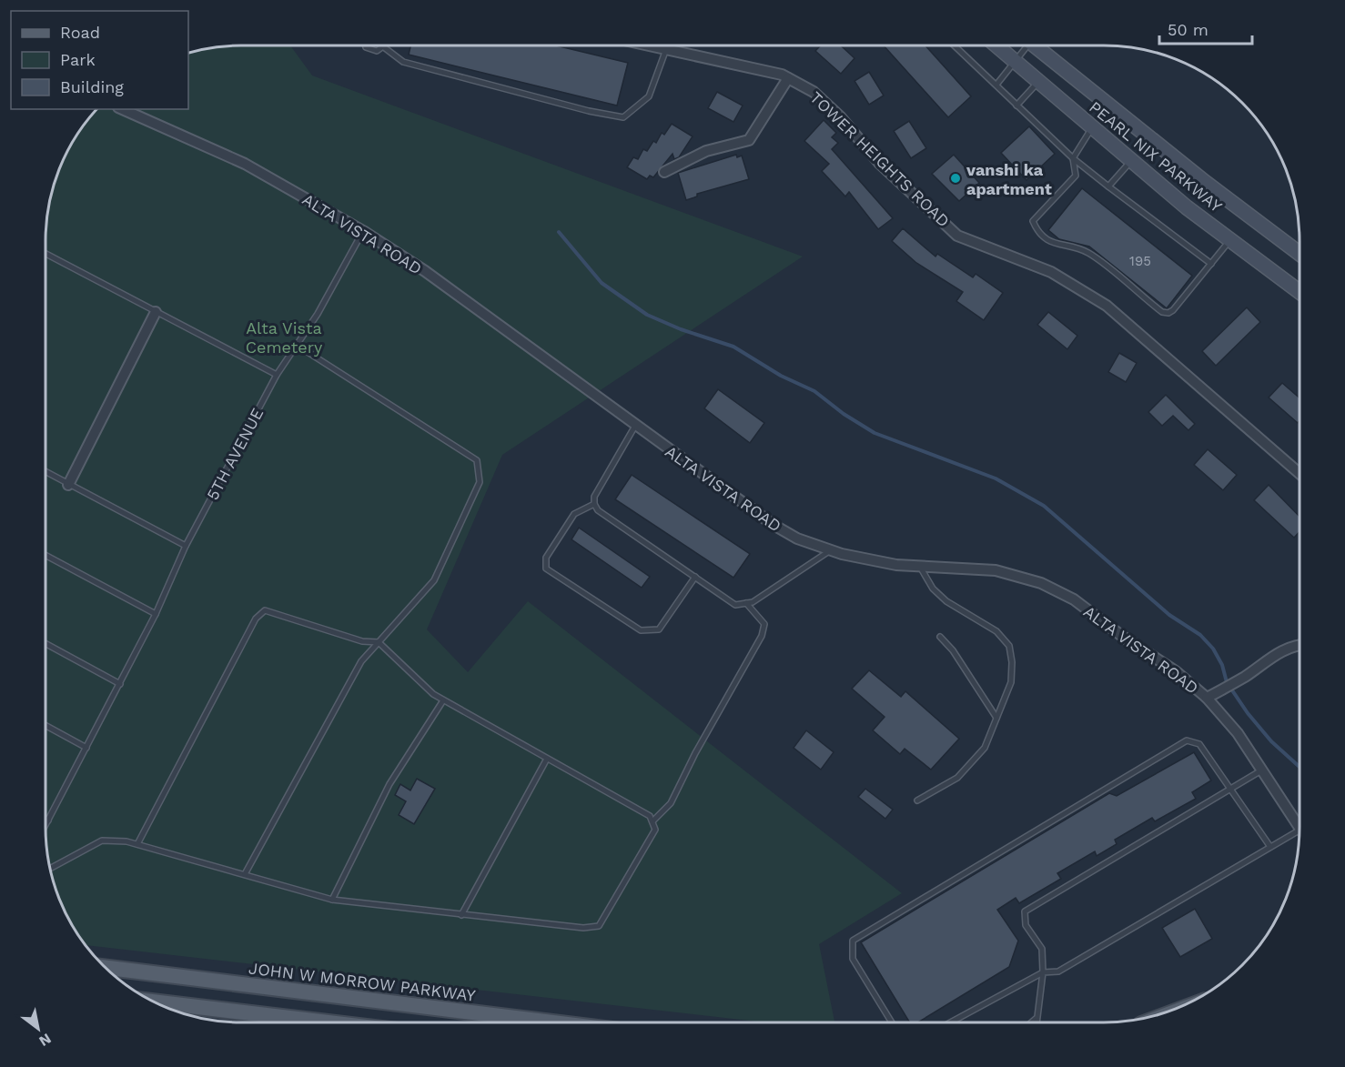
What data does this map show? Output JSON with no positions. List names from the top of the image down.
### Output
{
  "streets": {
    "main road": ["PEARL NIX PARKWAY", "JOHN W MORROW PARKWAY"],
    "street": ["TOWER HEIGHTS ROAD", "ALTA VISTA ROAD"],
    "lane": ["5TH AVENUE"]
  },
  "crossings": [
    ["ALTA VISTA ROAD", "5TH AVENUE"]
  ],
  "parks": ["Alta Vista Cemetery"],
  "places": ["vanshi ka apartment"],
  "house_numbers": ["195"],
  "legend": ["Road", "Park", "Building"],
  "scale_bar": "50 m",
  "north": "bottom right"
}
